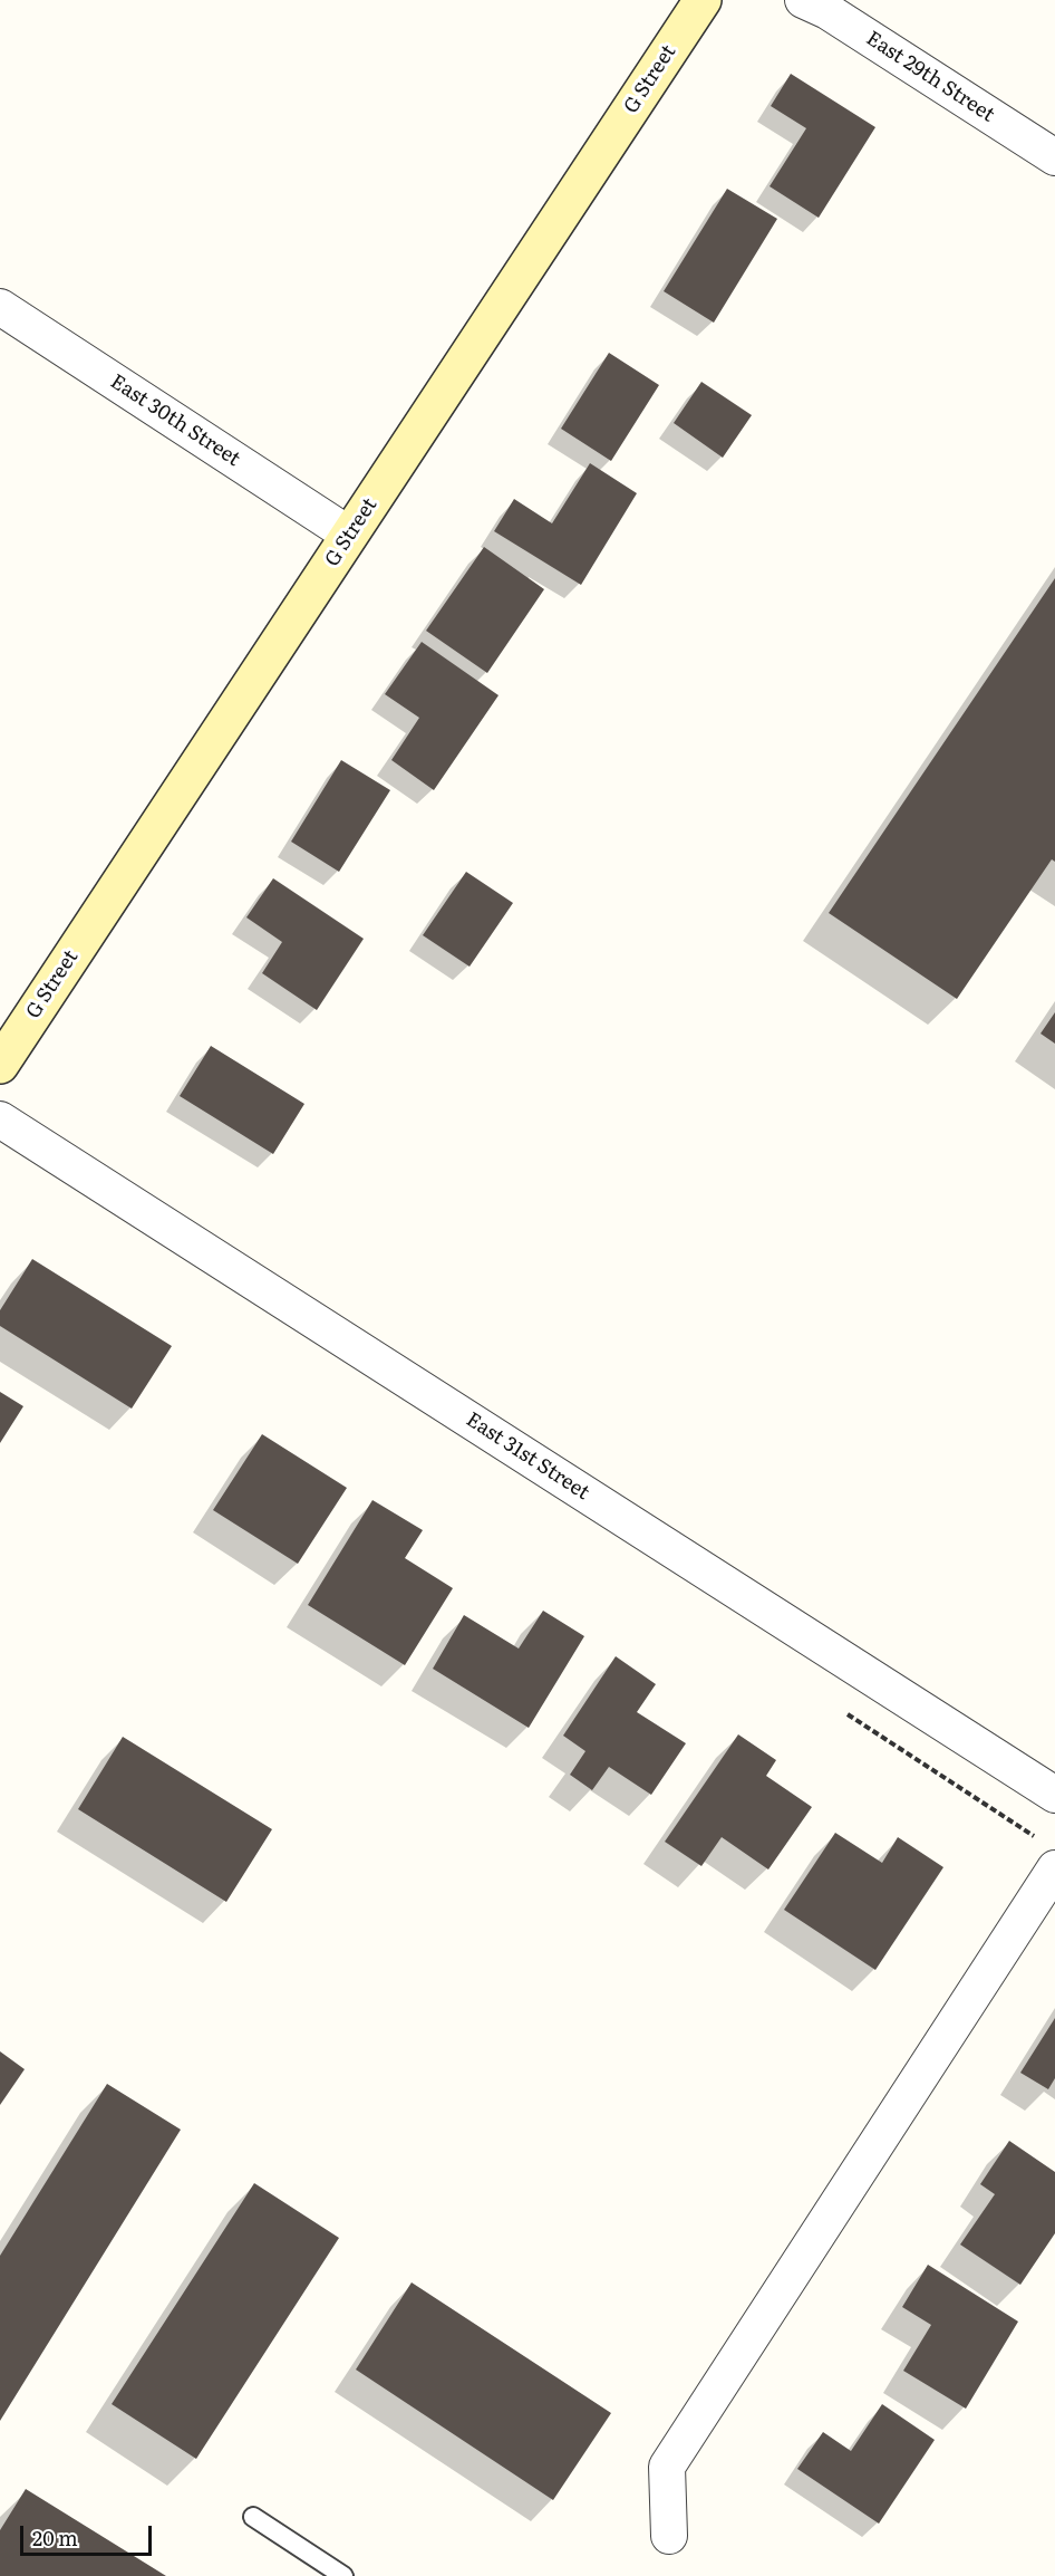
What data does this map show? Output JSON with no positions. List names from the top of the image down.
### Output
{
  "streets": {
    "main road": ["G Street"],
    "street": ["East 29th Street", "East 30th Street", "East 31st Street"]
  },
  "crossings": [
    ["G Street", "East 30th Street"]
  ],
  "scale_bar": "20 m"
}
